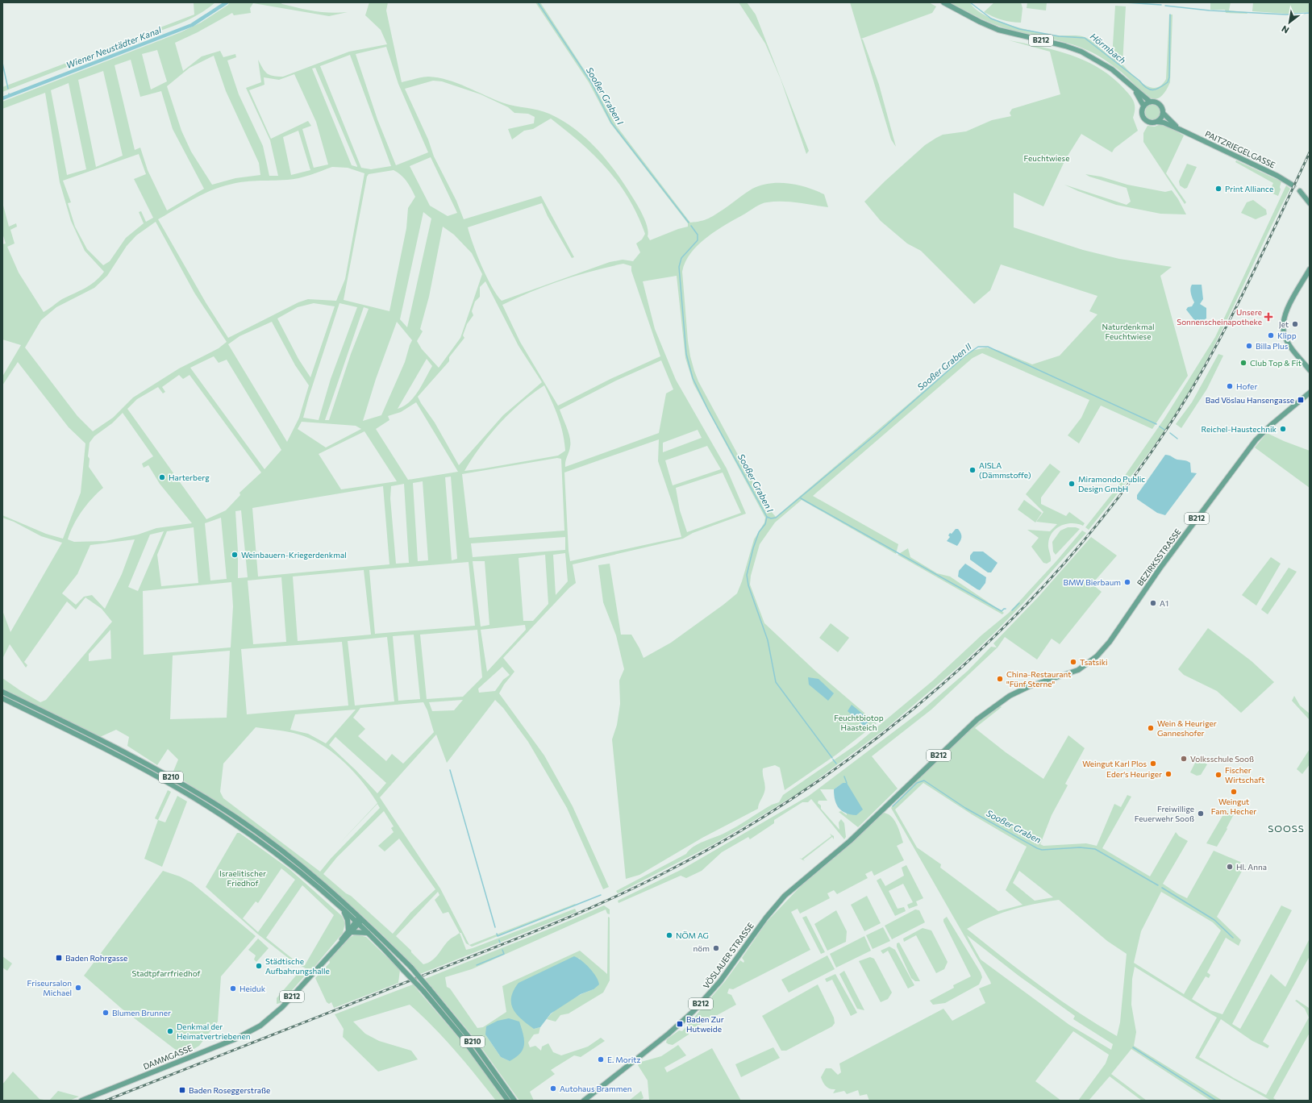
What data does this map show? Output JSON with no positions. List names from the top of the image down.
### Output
{
  "streets": {
    "main road": [
      "B212",
      "PAITZRIEGELGASSE",
      "BEZIRKSSTRASSE",
      "B210",
      "VÖSLAUER STRASSE",
      "DAMMGASSE"
    ]
  },
  "crossings": [
    ["B212", "PAITZRIEGELGASSE"],
    ["BEZIRKSSTRASSE", "VÖSLAUER STRASSE"],
    ["B210", "DAMMGASSE"]
  ],
  "districts": ["SOOSS"],
  "water": [
    "Wiener Neustädter Kanal",
    "Hörmbach",
    "Sooßer Graben I",
    "Sooßer Graben II",
    "Sooßer Graben"
  ],
  "parks": [
    "Feuchtwiese",
    "Naturdenkmal Feuchtwiese",
    "Feuchtbiotop Haasteich",
    "Israelitischer Friedhof",
    "Stadtpfarrfriedhof"
  ],
  "places": {
    "other": [
      "Print Alliance",
      "Jet",
      "Klipp",
      "Billa Plus",
      "Club Top & Fit",
      "Hofer",
      "Reichel-Haustechnik",
      "AISLA (Dämmstoffe)",
      "Harterberg",
      "Miramondo Public Design GmbH",
      "Weinbauern-Kriegerdenkmal",
      "BMW Bierbaum",
      "A1",
      "Tsatsiki",
      "China-Restaurant \"Fünf Sterne\"",
      "Wein & Heuriger Ganneshofer",
      "Volksschule Sooß",
      "Weingut Karl Plos",
      "Eder‘s Heuriger",
      "Fischer Wirtschaft",
      "Weingut Fam. Hecher",
      "Freiwillige Feuerwehr Sooß",
      "Hl. Anna",
      "NÖM AG",
      "nöm",
      "Städtische Aufbahrungshalle",
      "Friseursalon Michael",
      "Heiduk",
      "Blumen Brunner",
      "Denkmal der Heimatvertriebenen",
      "E. Moritz",
      "Autohaus Brammen"
    ],
    "health": ["Unsere Sonnenscheinapotheke"],
    "transit": [
      "Bad Vöslau Hansengasse",
      "Baden Rohrgasse",
      "Baden Zur Hutweide",
      "Baden Roseggerstraße"
    ]
  },
  "north": "bottom left"
}
